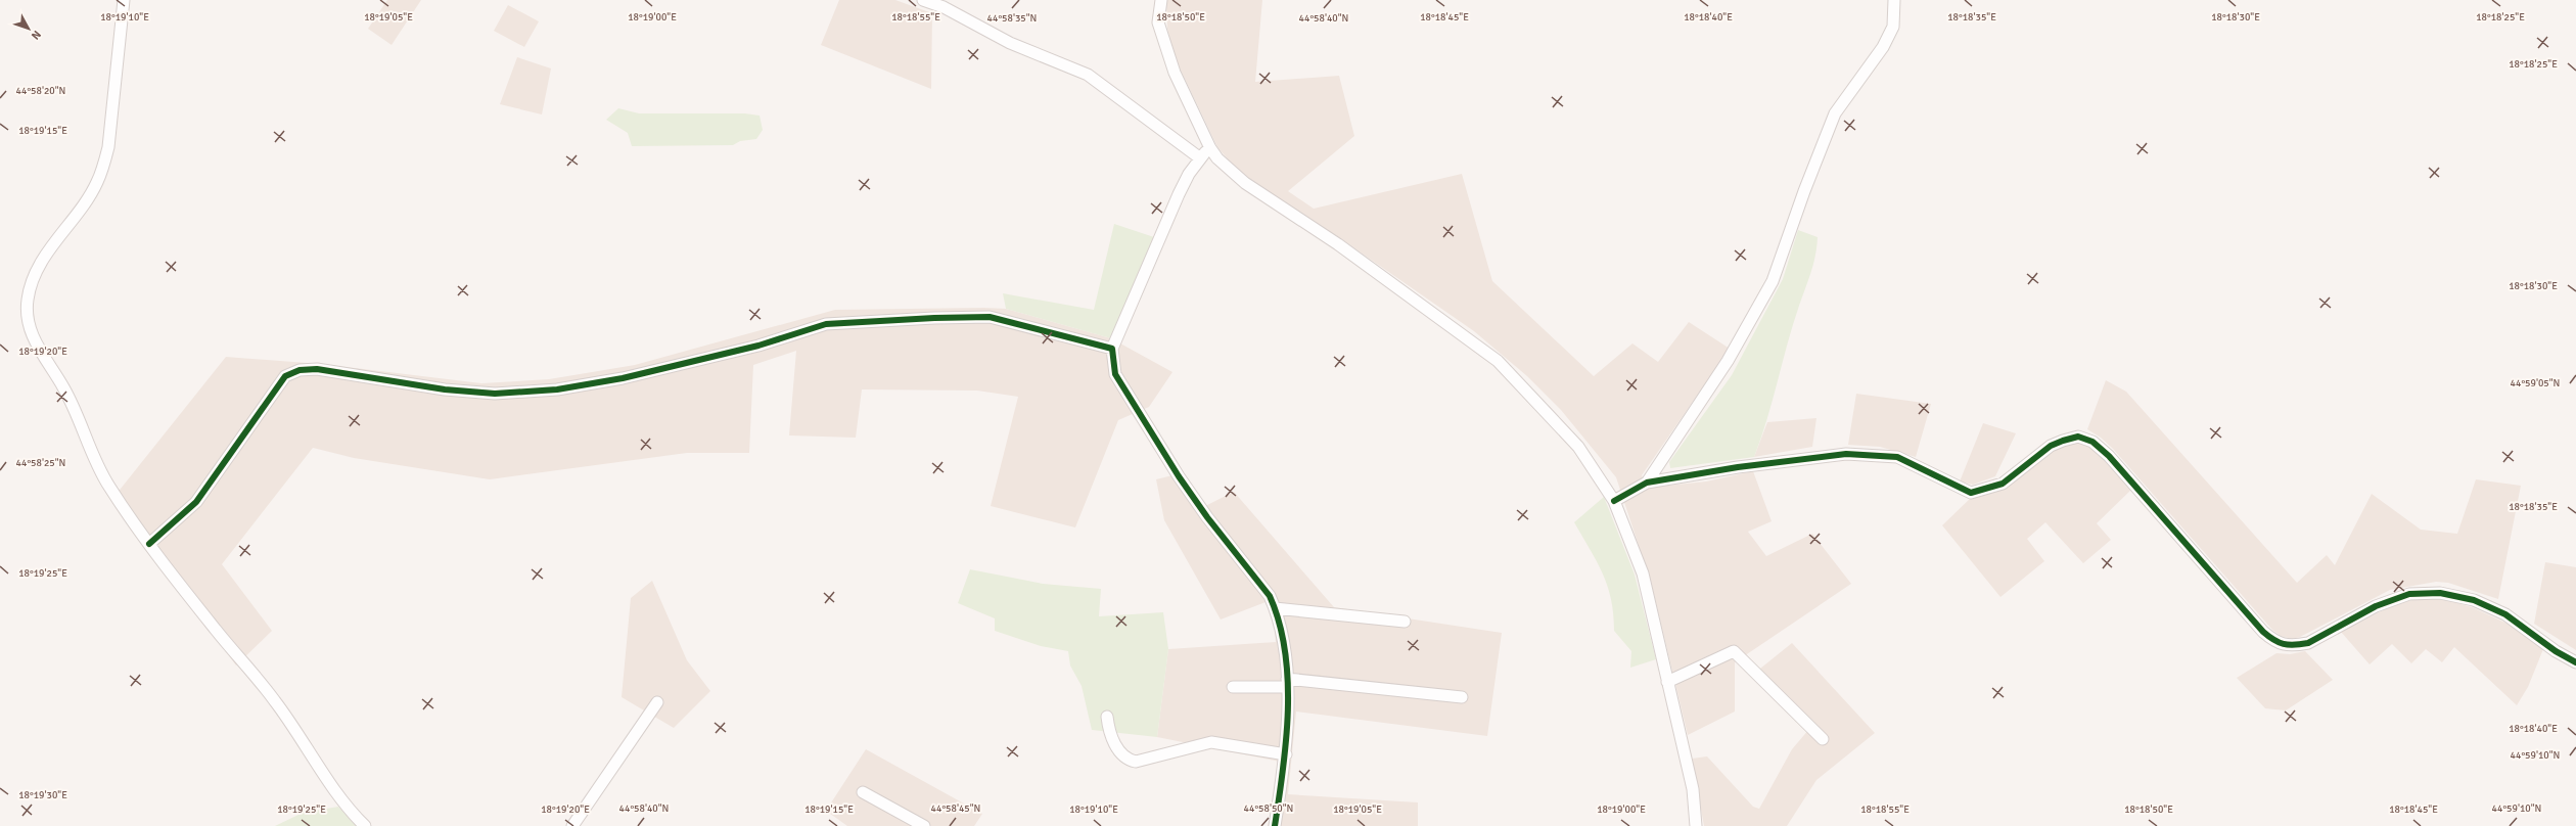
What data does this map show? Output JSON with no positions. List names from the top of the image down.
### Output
{
  "north": "bottom right",
  "coordinates": [
    "18°19'10\"E",
    "18°19'05\"E",
    "18°19'00\"E",
    "18°18'55\"E",
    "18°18'50\"E",
    "18°18'45\"E",
    "18°18'40\"E",
    "18°18'35\"E",
    "18°18'30\"E",
    "18°18'25\"E",
    "44°58'35\"N",
    "44°58'40\"N",
    "44°58'20\"N",
    "18°19'15\"E",
    "18°19'20\"E",
    "44°59'05\"N",
    "44°58'25\"N",
    "18°19'25\"E",
    "44°59'10\"N",
    "18°19'30\"E",
    "44°58'45\"N",
    "44°58'50\"N"
  ]
}
